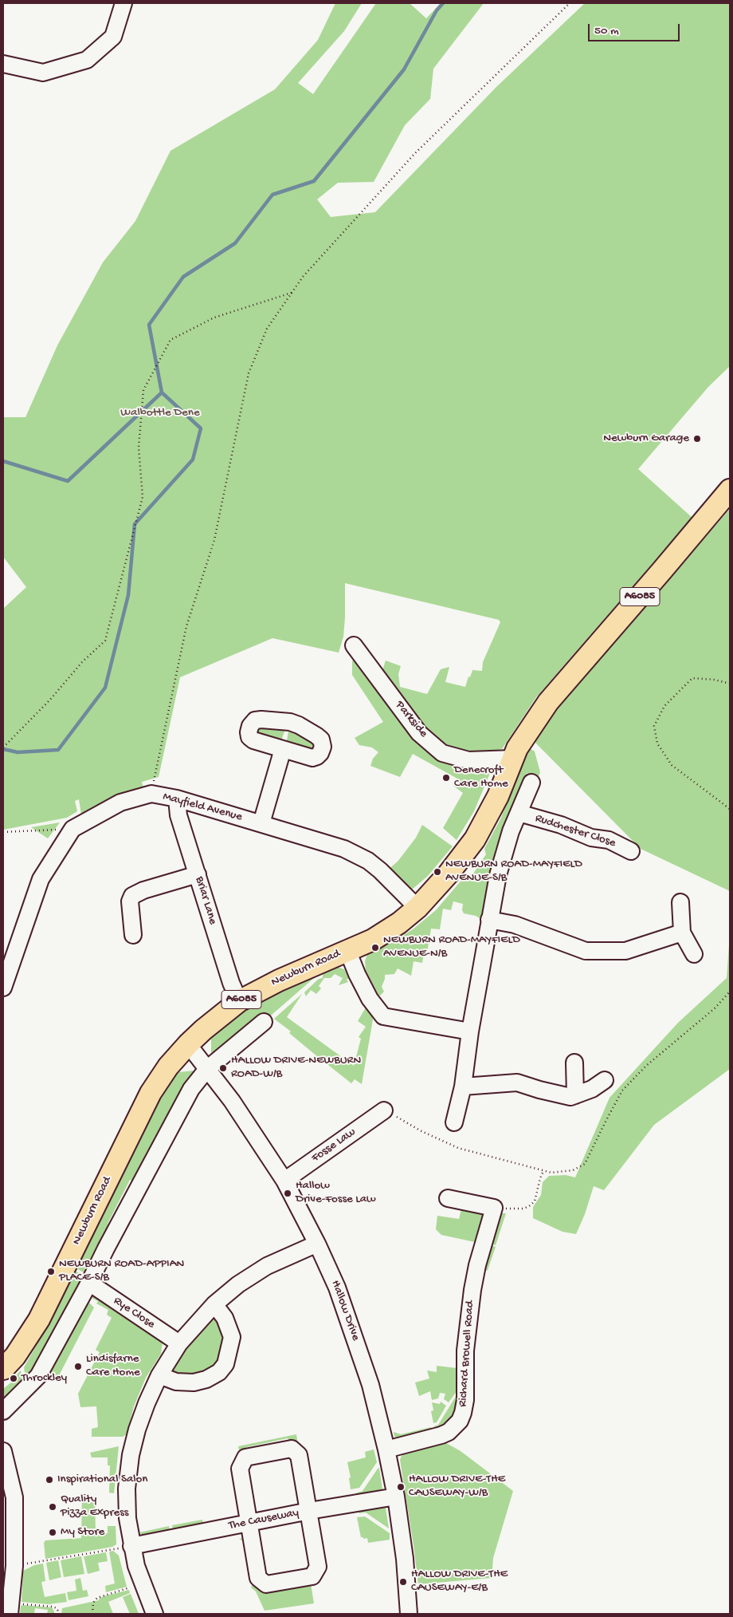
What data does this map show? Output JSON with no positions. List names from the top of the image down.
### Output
{
  "streets": {
    "main road": ["A6085", "Newburn Road"],
    "street": [
      "Parkside",
      "Mayfield Avenue",
      "Rudchester Close",
      "Briar Lane",
      "Fosse Law",
      "Hallow Drive",
      "Rye Close",
      "Richard Browell Road",
      "The Causeway"
    ]
  },
  "crossings": [
    ["Parkside", "Newburn Road"],
    ["Mayfield Avenue", "Briar Lane"],
    ["Mayfield Avenue", "Newburn Road"],
    ["Briar Lane", "Newburn Road"],
    ["Newburn Road", "Hallow Drive"],
    ["Fosse Law", "Hallow Drive"],
    ["Hallow Drive", "Richard Browell Road"],
    ["Hallow Drive", "The Causeway"]
  ],
  "parks": ["Walbottle Dene"],
  "places": [
    "Newburn Garage",
    "Denecroft Care Home",
    "NEWBURN ROAD-MAYFIELD AVENUE-S/B",
    "NEWBURN ROAD-MAYFIELD AVENUE-N/B",
    "HALLOW DRIVE-NEWBURN ROAD-W/B",
    "Hallow Drive-Fosse Law",
    "NEWBURN ROAD-APPIAN PLACE-S/B",
    "Lindisfarne Care Home",
    "Throckley",
    "Inspirational Salon",
    "HALLOW DRIVE-THE CAUSEWAY-W/B",
    "Quality Pizza Express",
    "My Store",
    "HALLOW DRIVE-THE CAUSEWAY-E/B"
  ],
  "scale_bar": "50 m"
}
